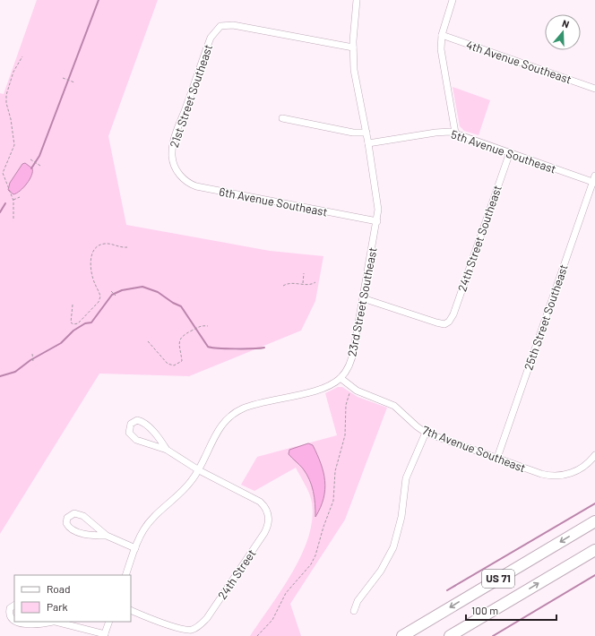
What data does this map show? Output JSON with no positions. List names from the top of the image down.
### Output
{
  "streets": {
    "highway": ["US 71"],
    "street": [
      "4th Avenue Southeast",
      "21st Street Southeast",
      "5th Avenue Southeast",
      "6th Avenue Southeast",
      "24th Street Southeast",
      "23rd Street Southeast",
      "25th Street Southeast",
      "7th Avenue Southeast",
      "24th Street"
    ]
  },
  "crossings": [
    ["21st Street Southeast", "6th Avenue Southeast"],
    ["21st Street Southeast", "23rd Street Southeast"],
    ["5th Avenue Southeast", "24th Street Southeast"],
    ["5th Avenue Southeast", "23rd Street Southeast"],
    ["5th Avenue Southeast", "25th Street Southeast"],
    ["6th Avenue Southeast", "23rd Street Southeast"],
    ["24th Street Southeast", "23rd Street Southeast"],
    ["23rd Street Southeast", "7th Avenue Southeast"],
    ["25th Street Southeast", "7th Avenue Southeast"]
  ],
  "legend": ["Road", "Park"],
  "scale_bar": "100 m",
  "north": "top"
}
